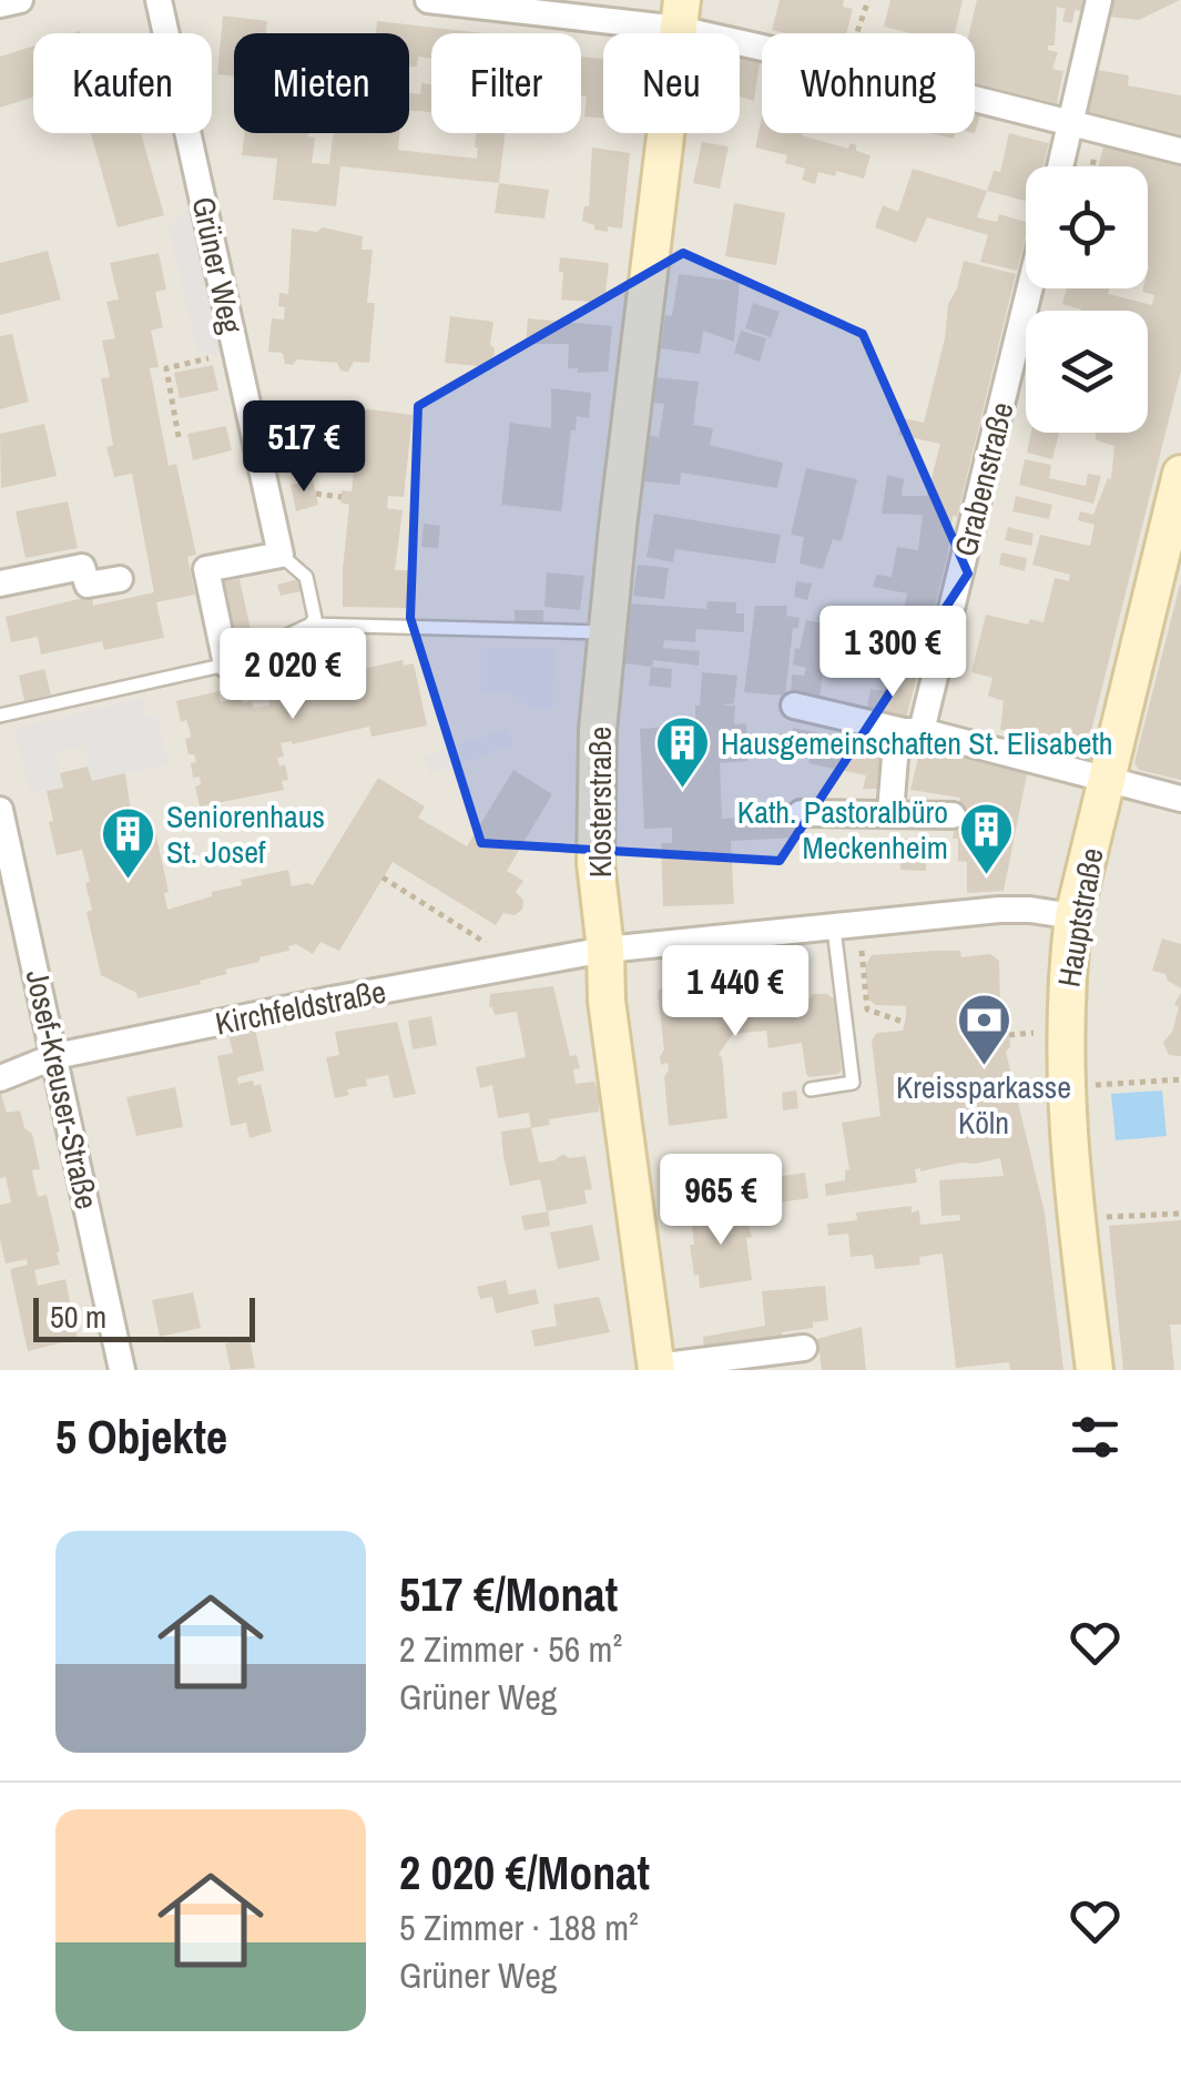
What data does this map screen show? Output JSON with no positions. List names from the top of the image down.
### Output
{
  "streets": {
    "main road": ["Klosterstraße", "Hauptstraße"],
    "street": [
      "Grüner Weg",
      "Grabenstraße",
      "Kirchfeldstraße",
      "Josef-Kreuser-Straße"
    ]
  },
  "crossings": [
    ["Klosterstraße", "Kirchfeldstraße"],
    ["Hauptstraße", "Kirchfeldstraße"],
    ["Kirchfeldstraße", "Josef-Kreuser-Straße"]
  ],
  "places": {
    "building": ["Hausgemeinschaften St. Elisabeth", "Kath. Pastoralbüro Meckenheim", "Seniorenhaus St. Josef"],
    "bank": ["Kreissparkasse Köln"]
  },
  "scale_bar": "50 m",
  "page": {
    "chip": [
      "Kaufen",
      "Mieten",
      "Filter",
      "Neu",
      "Wohnung"
    ],
    "price": [
      "517 €",
      "1 300 €",
      "2 020 €",
      "1 440 €",
      "965 €"
    ],
    "scale": "50 m",
    "heading": "5 Objekte",
    "list": [
      {
        "name": "517 €/Monat",
        "note": "2 Zimmer · 56 m² · Grüner Weg"
      },
      {
        "name": "2 020 €/Monat",
        "note": "5 Zimmer · 188 m² · Grüner Weg"
      }
    ]
  }
}
